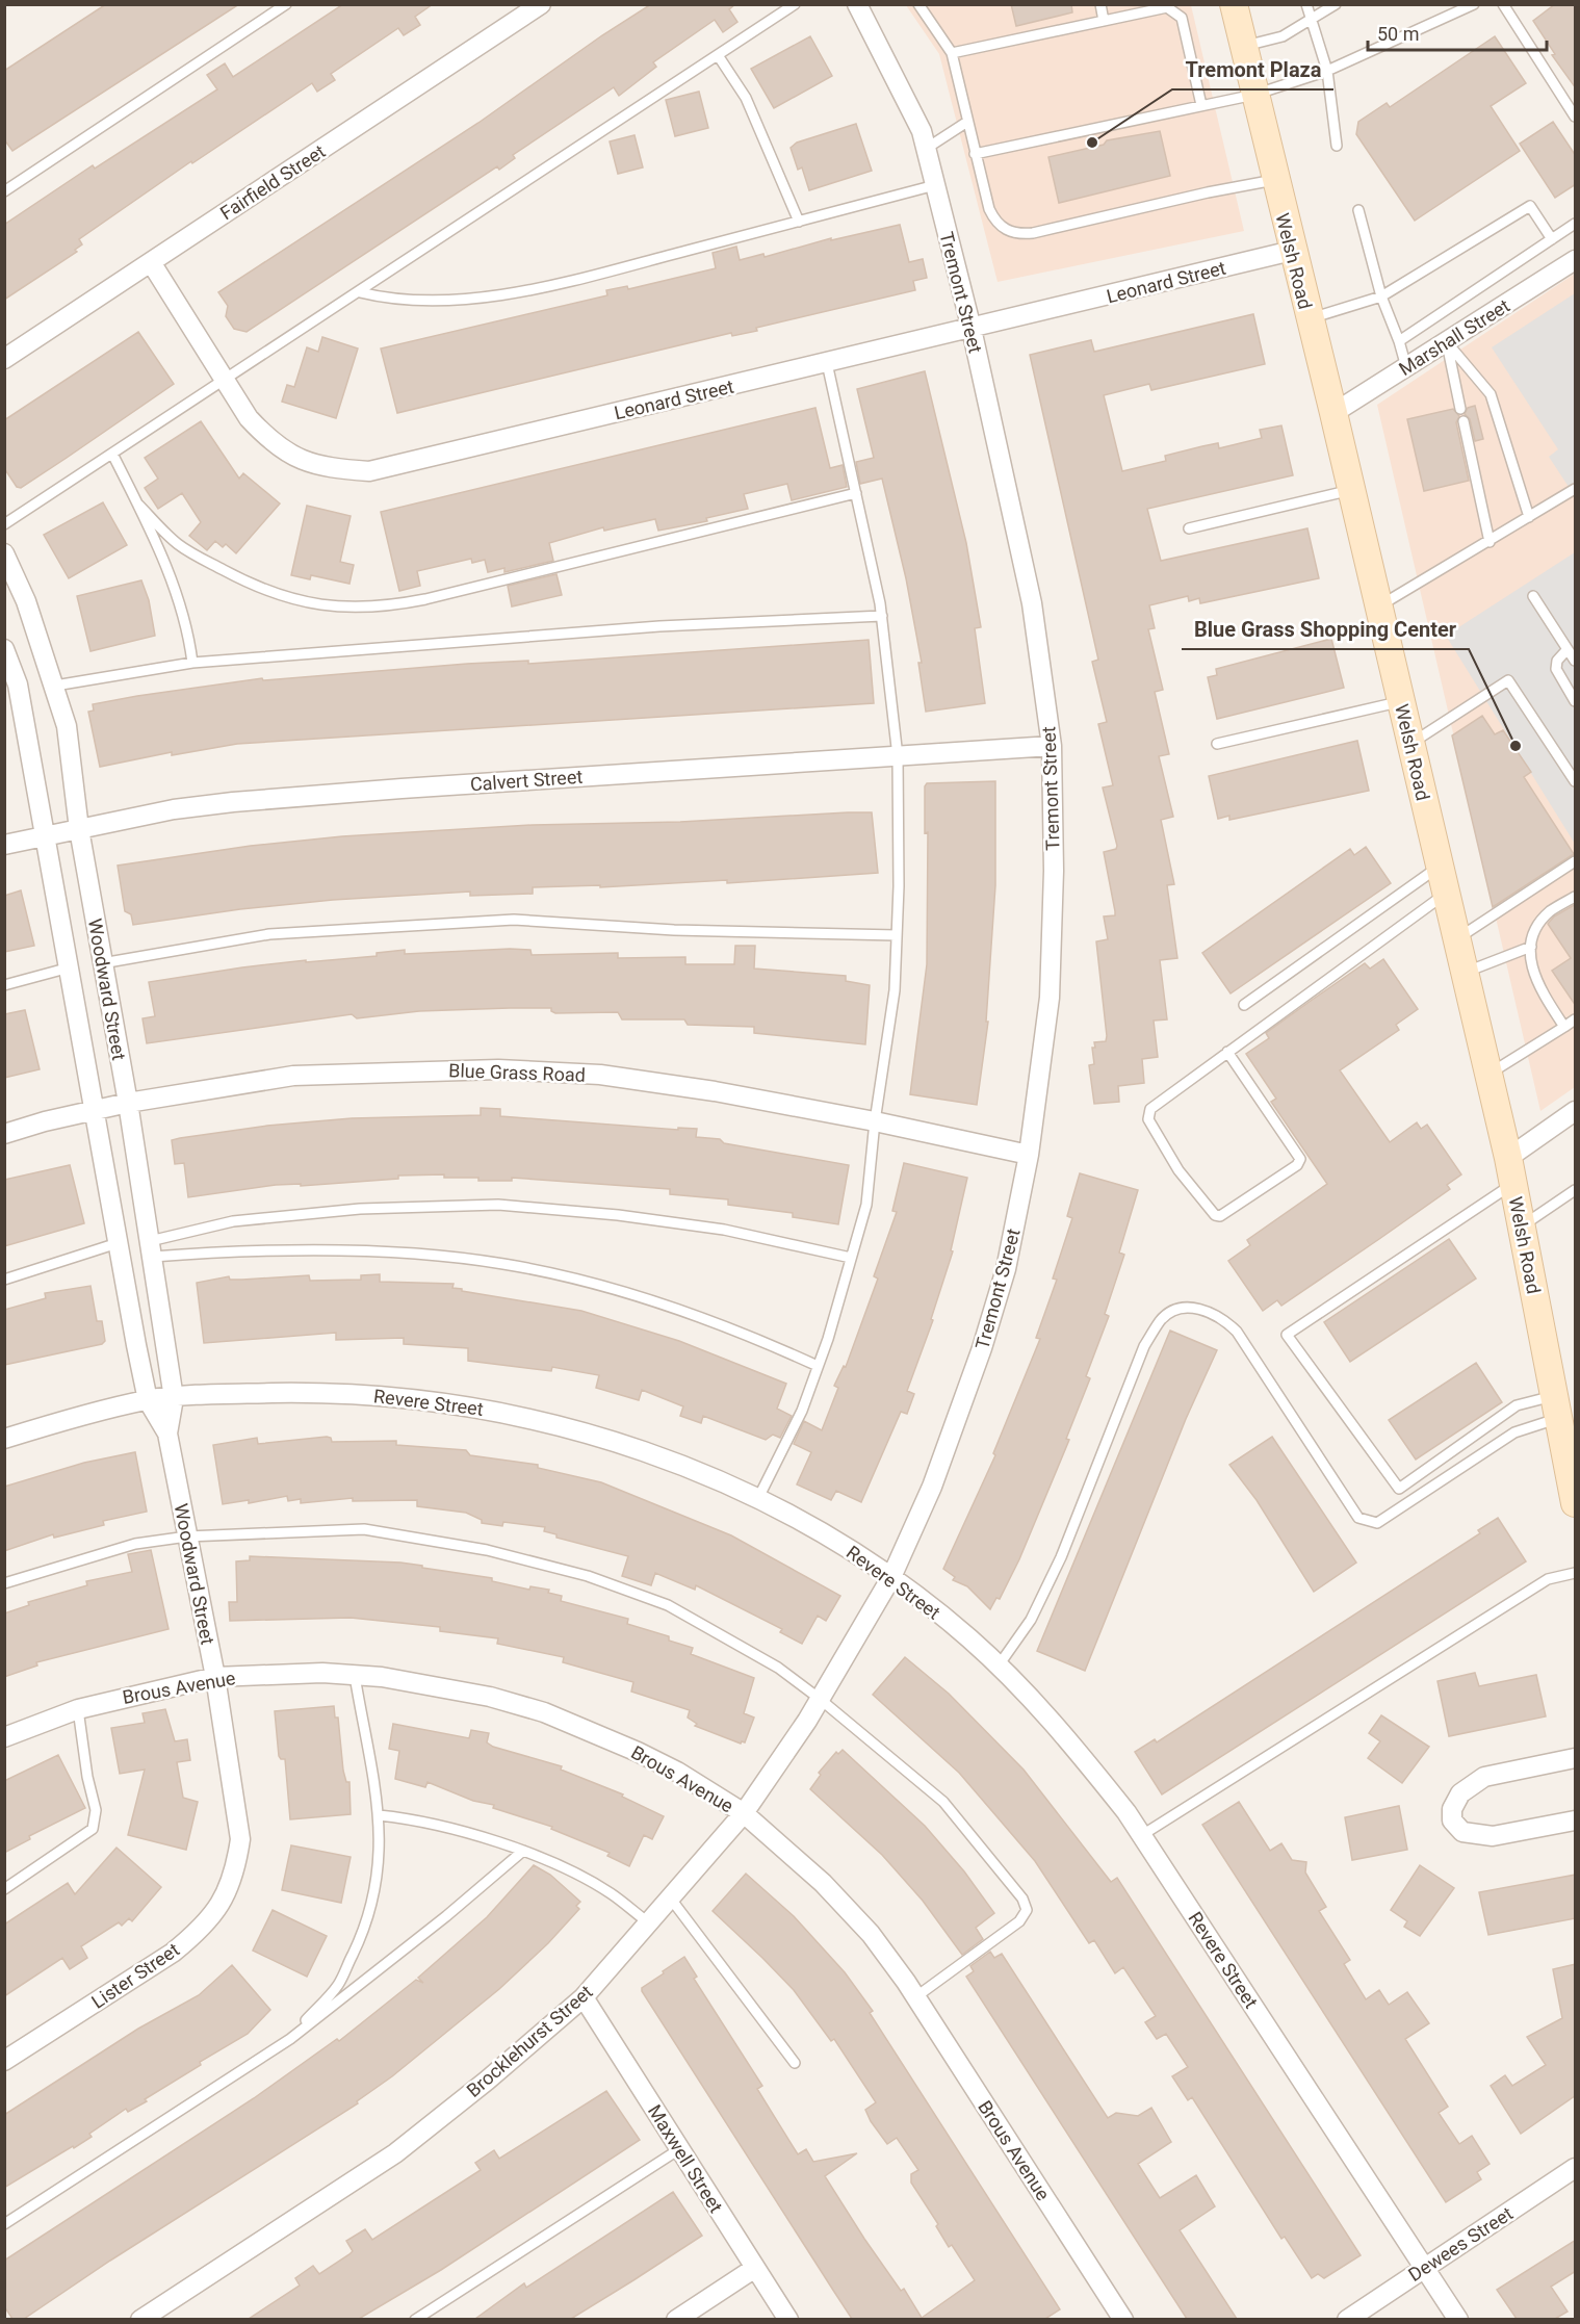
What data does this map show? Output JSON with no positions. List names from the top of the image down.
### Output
{
  "streets": {
    "street": [
      "Fairfield Street",
      "Welsh Road",
      "Leonard Street",
      "Tremont Street",
      "Marshall Street",
      "Calvert Street",
      "Woodward Street",
      "Blue Grass Road",
      "Revere Street",
      "Brous Avenue",
      "Lister Street",
      "Brocklehurst Street",
      "Maxwell Street",
      "Dewees Street"
    ]
  },
  "crossings": [
    ["Fairfield Street", "Leonard Street"],
    ["Welsh Road", "Leonard Street"],
    ["Welsh Road", "Marshall Street"],
    ["Leonard Street", "Tremont Street"],
    ["Tremont Street", "Calvert Street"],
    ["Tremont Street", "Blue Grass Road"],
    ["Tremont Street", "Revere Street"],
    ["Tremont Street", "Brocklehurst Street"],
    ["Calvert Street", "Woodward Street"],
    ["Woodward Street", "Blue Grass Road"],
    ["Woodward Street", "Revere Street"],
    ["Woodward Street", "Brous Avenue"],
    ["Woodward Street", "Lister Street"],
    ["Revere Street", "Brocklehurst Street"],
    ["Revere Street", "Dewees Street"],
    ["Brous Avenue", "Brocklehurst Street"],
    ["Brocklehurst Street", "Maxwell Street"]
  ],
  "places": ["Tremont Plaza", "Blue Grass Shopping Center"],
  "scale_bar": "50 m"
}
